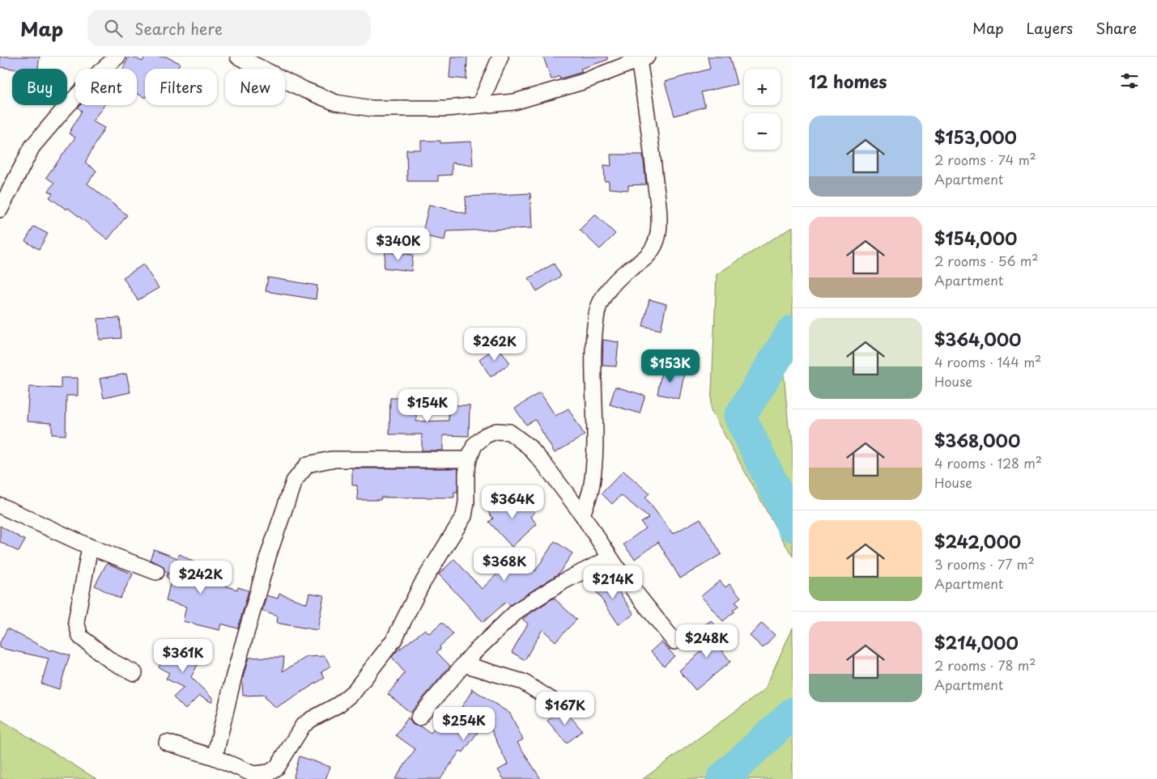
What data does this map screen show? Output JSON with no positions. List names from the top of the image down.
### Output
{
  "page": {
    "header": "Map",
    "search": "Search here",
    "nav": ["Map", "Layers", "Share"],
    "heading": "12 homes",
    "map_buttons": ["+", "−"],
    "chip": [
      "Buy",
      "Rent",
      "Filters",
      "New"
    ],
    "list": [
      {
        "name": "$153,000",
        "note": "2 rooms · 74 m² · Apartment"
      },
      {
        "name": "$154,000",
        "note": "2 rooms · 56 m² · Apartment"
      },
      {
        "name": "$364,000",
        "note": "4 rooms · 144 m² · House"
      },
      {
        "name": "$368,000",
        "note": "4 rooms · 128 m² · House"
      },
      {
        "name": "$242,000",
        "note": "3 rooms · 77 m² · Apartment"
      },
      {
        "name": "$214,000",
        "note": "2 rooms · 78 m² · Apartment"
      }
    ],
    "price": [
      "$340K",
      "$262K",
      "$153K",
      "$154K",
      "$364K",
      "$368K",
      "$242K",
      "$214K",
      "$248K",
      "$361K",
      "$167K",
      "$254K"
    ]
  }
}
